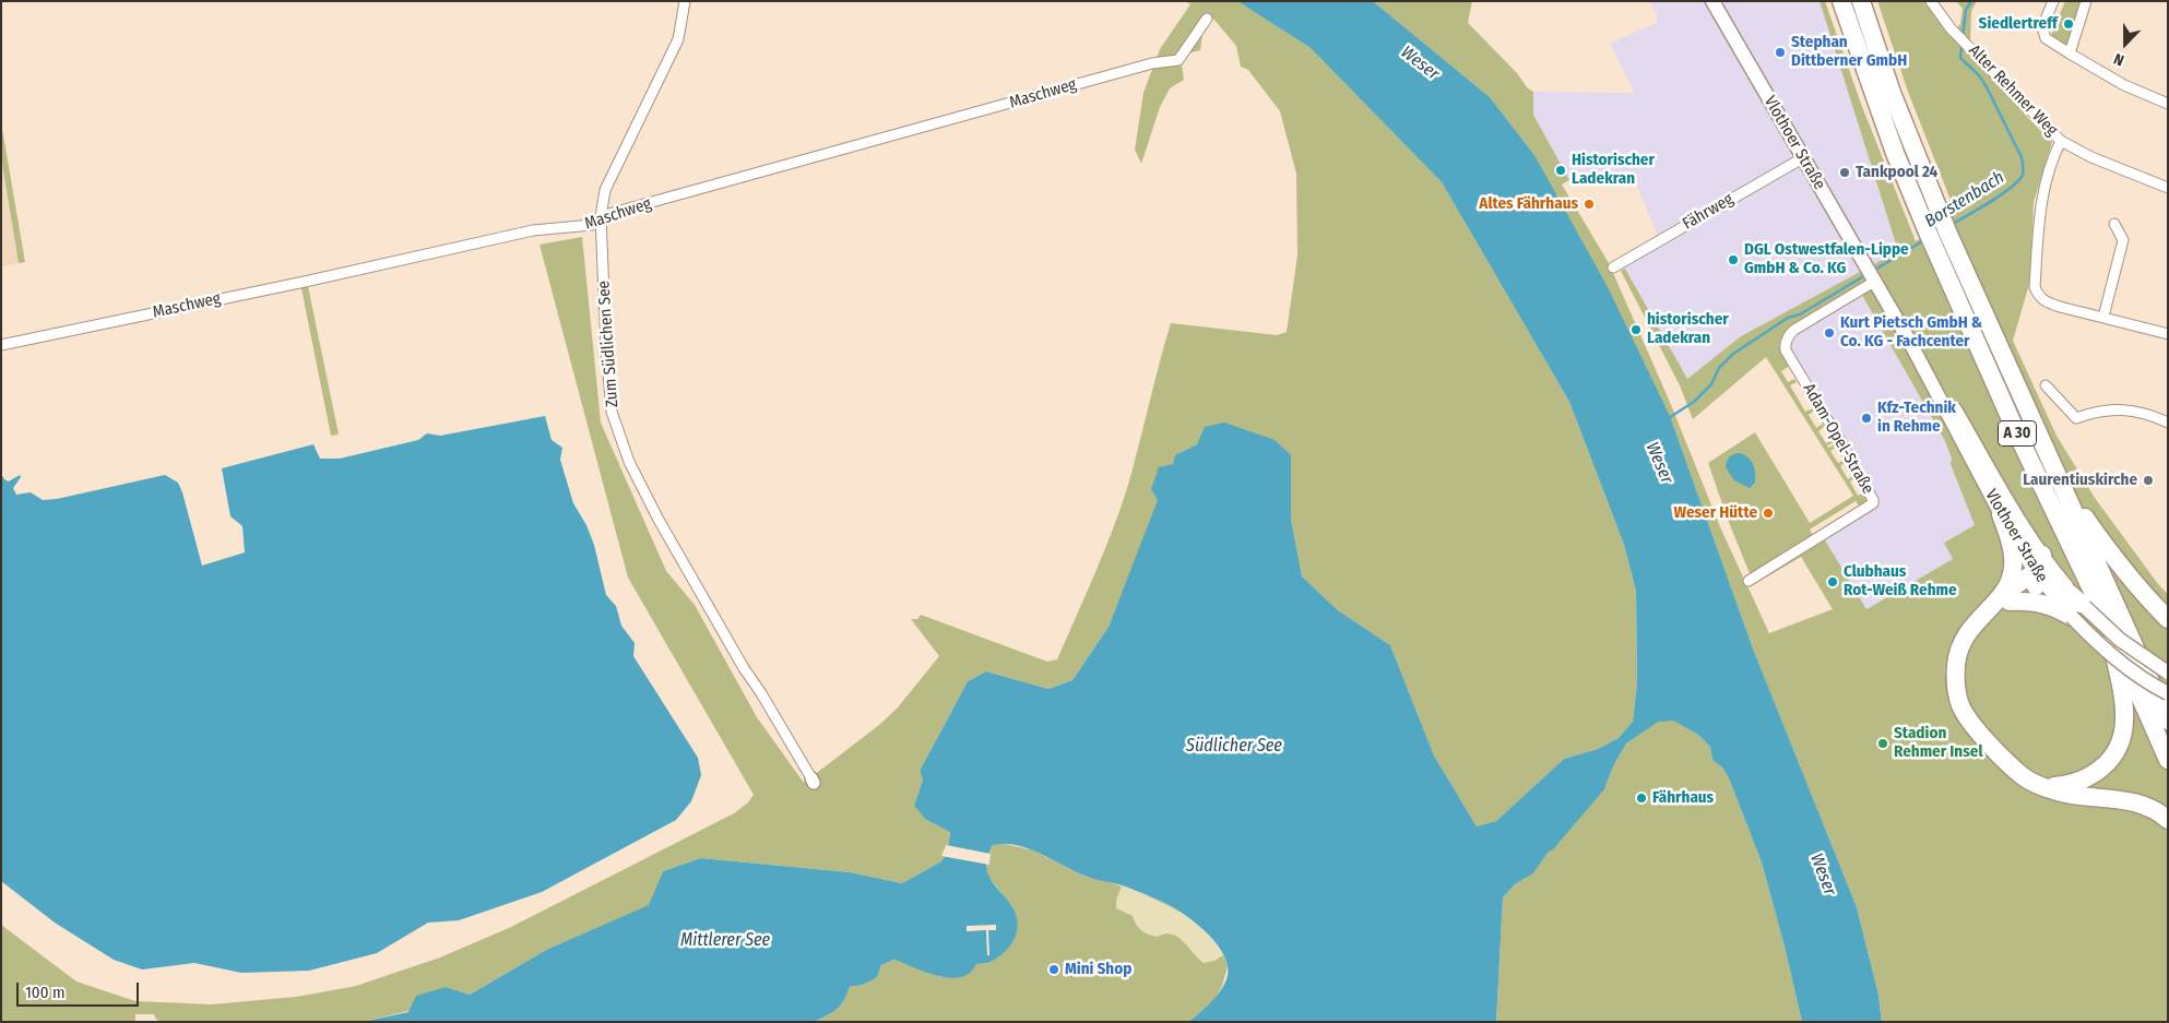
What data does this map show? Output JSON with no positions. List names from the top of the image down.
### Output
{
  "streets": {
    "highway": ["A 30"],
    "main road": ["Vlothoer Straße"],
    "street": [
      "Alter Rehmer Weg",
      "Maschweg",
      "Fährweg",
      "Zum Südlichen See",
      "Adam-Opel-Straße"
    ]
  },
  "crossings": [
    ["Maschweg", "Zum Südlichen See"],
    ["Vlothoer Straße", "Fährweg"],
    ["Vlothoer Straße", "Adam-Opel-Straße"]
  ],
  "water": [
    "Weser",
    "Borstenbach",
    "Südlicher See",
    "Mittlerer See"
  ],
  "places": [
    "Siedlertreff",
    "Stephan Dittberner GmbH",
    "Historischer Ladekran",
    "Tankpool 24",
    "Altes Fährhaus",
    "DGL Ostwestfalen-Lippe GmbH & Co. KG",
    "historischer Ladekran",
    "Kurt Pietsch GmbH & Co. KG - Fachcenter",
    "Kfz-Technik in Rehme",
    "Laurentiuskirche",
    "Weser Hütte",
    "Clubhaus Rot-Weiß Rehme",
    "Stadion Rehmer Insel",
    "Fährhaus",
    "Mini Shop"
  ],
  "scale_bar": "100 m",
  "north": "bottom"
}
